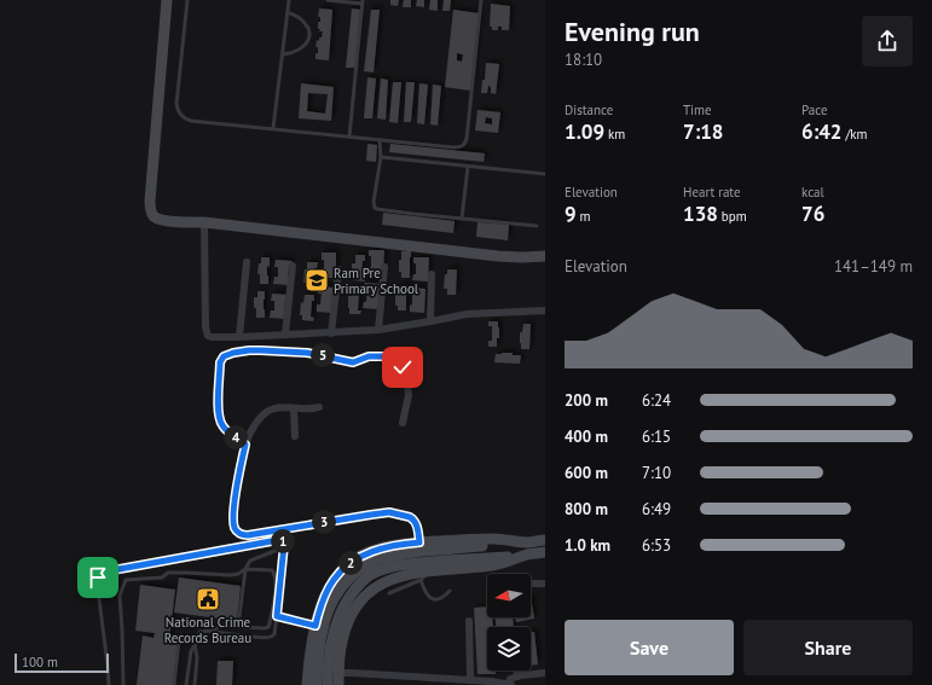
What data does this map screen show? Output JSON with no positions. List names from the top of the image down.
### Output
{
  "places": {
    "school or university": ["Ram Pre Primary School"],
    "public building": ["National Crime Records Bureau"]
  },
  "scale_bar": "100 m",
  "north": "left",
  "page": {
    "heading": ["Evening run", "18:10"],
    "stats": [
      ["Distance", "1.09 km"],
      ["Time", "7:18"],
      ["Pace", "6:42 /km"],
      ["Elevation", "9 m"],
      ["Heart rate", "138 bpm"],
      ["kcal", "76"]
    ],
    "chart": ["Elevation", "141–149 m"],
    "pins": [
      "5",
      "4",
      "3",
      "1",
      "2"
    ],
    "list": [
      {
        "name": "200 m",
        "note": "6:24"
      },
      {
        "name": "400 m",
        "note": "6:15"
      },
      {
        "name": "600 m",
        "note": "7:10"
      },
      {
        "name": "800 m",
        "note": "6:49"
      },
      {
        "name": "1.0 km",
        "note": "6:53"
      }
    ],
    "buttons": ["Save", "Share"],
    "scale": "100 m"
  }
}
